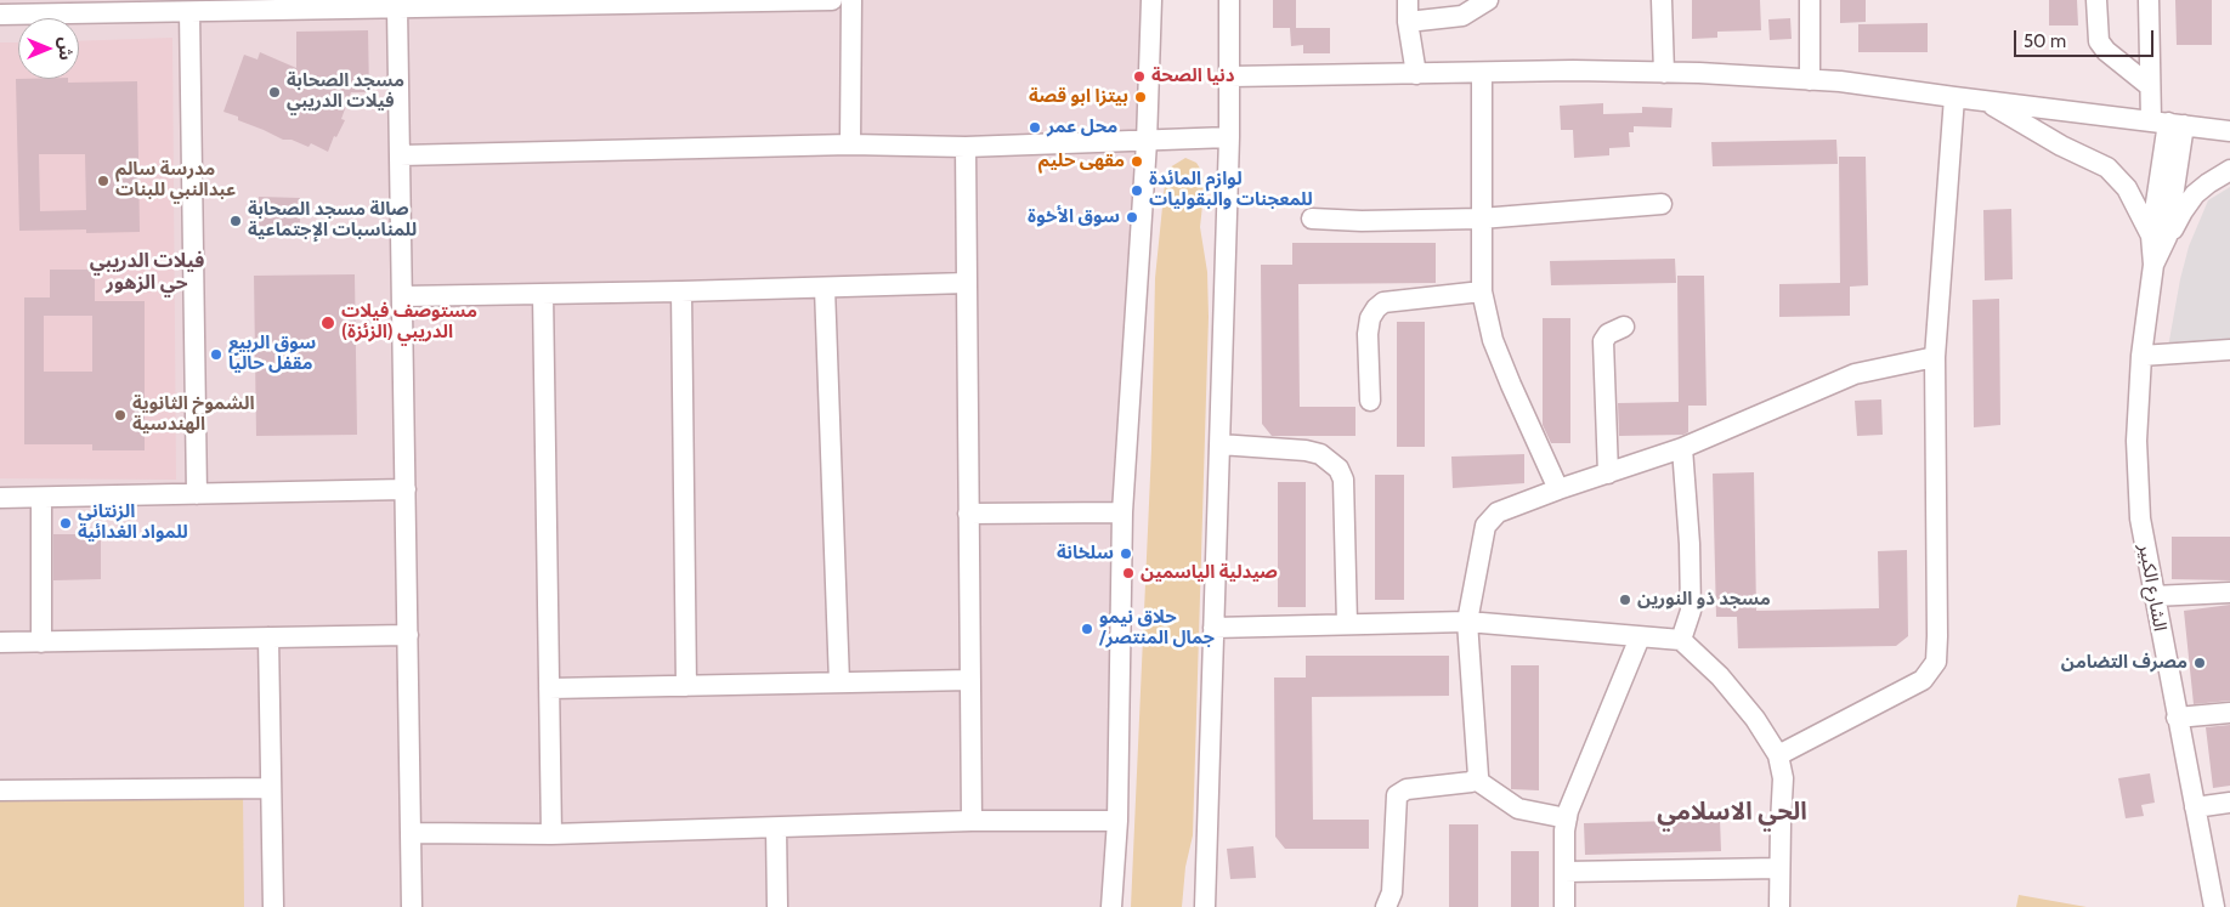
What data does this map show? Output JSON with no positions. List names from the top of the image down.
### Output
{
  "streets": {
    "street": ["الشارع الكبير"]
  },
  "districts": ["فيلات الدريبي حي الزهور", "الحي الاسلامي"],
  "places": [
    "دنيا الصحة",
    "مسجد الصحابة فيلات الدريبي",
    "بيتزا ابو قصة",
    "محل عمر",
    "مقهى حليم",
    "مدرسة سالم عبدالنبي للبنات",
    "لوازم المائدة للمعجنات والبقوليات",
    "سوق الأخوة",
    "صالة مسجد الصحابة للمناسبات الإجتماعية",
    "مستوصف فيلات الدريبي (الزئزة)",
    "سوق الربيع مقفل حاليا",
    "الشموخ الثانوية الهندسية",
    "الزنتاني للمواد الغدائية",
    "سلخانة",
    "صيدلية الياسمين",
    "مسجد ذو النورين",
    "حلاق نيمو /جمال المنتصر",
    "مصرف التضامن"
  ],
  "scale_bar": "50 m",
  "north": "right"
}
